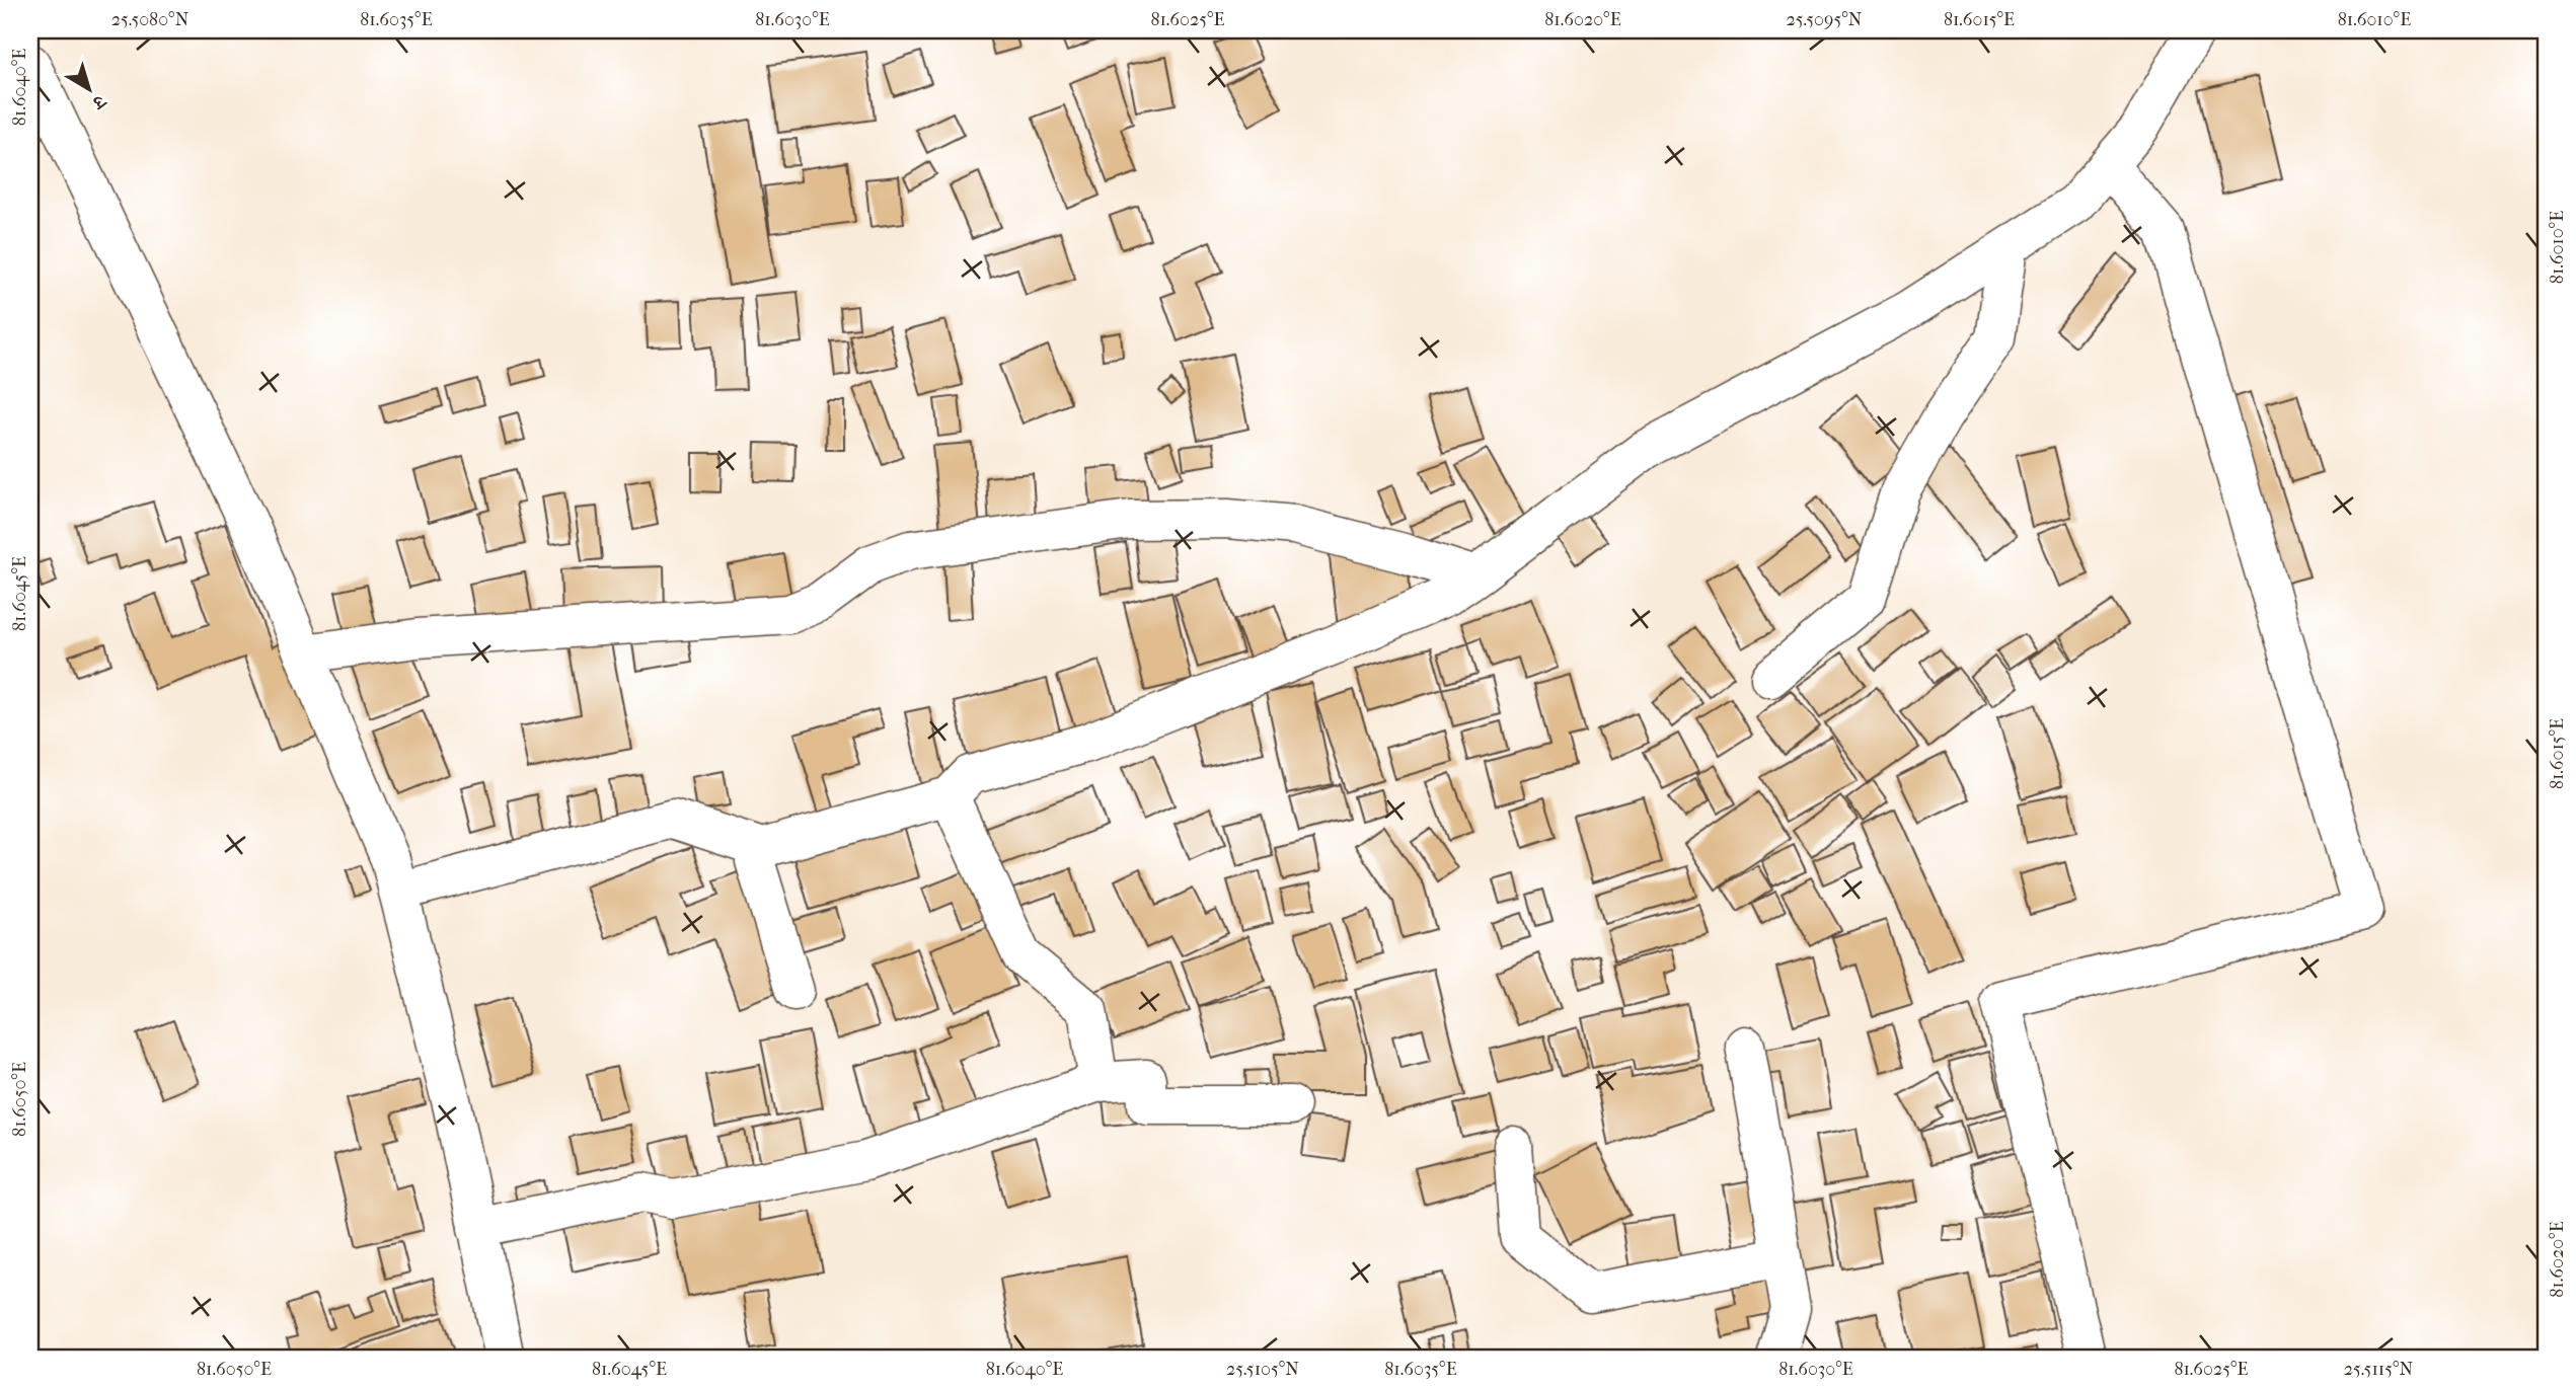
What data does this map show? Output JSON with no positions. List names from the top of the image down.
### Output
{
  "north": "bottom right",
  "coordinates": [
    "25.5080°N",
    "81.6035°E",
    "81.6030°E",
    "81.6025°E",
    "81.6020°E",
    "25.5095°N",
    "81.6015°E",
    "81.6010°E",
    "81.6040°E",
    "81.6045°E",
    "81.6050°E",
    "25.5105°N",
    "25.5115°N"
  ]
}
